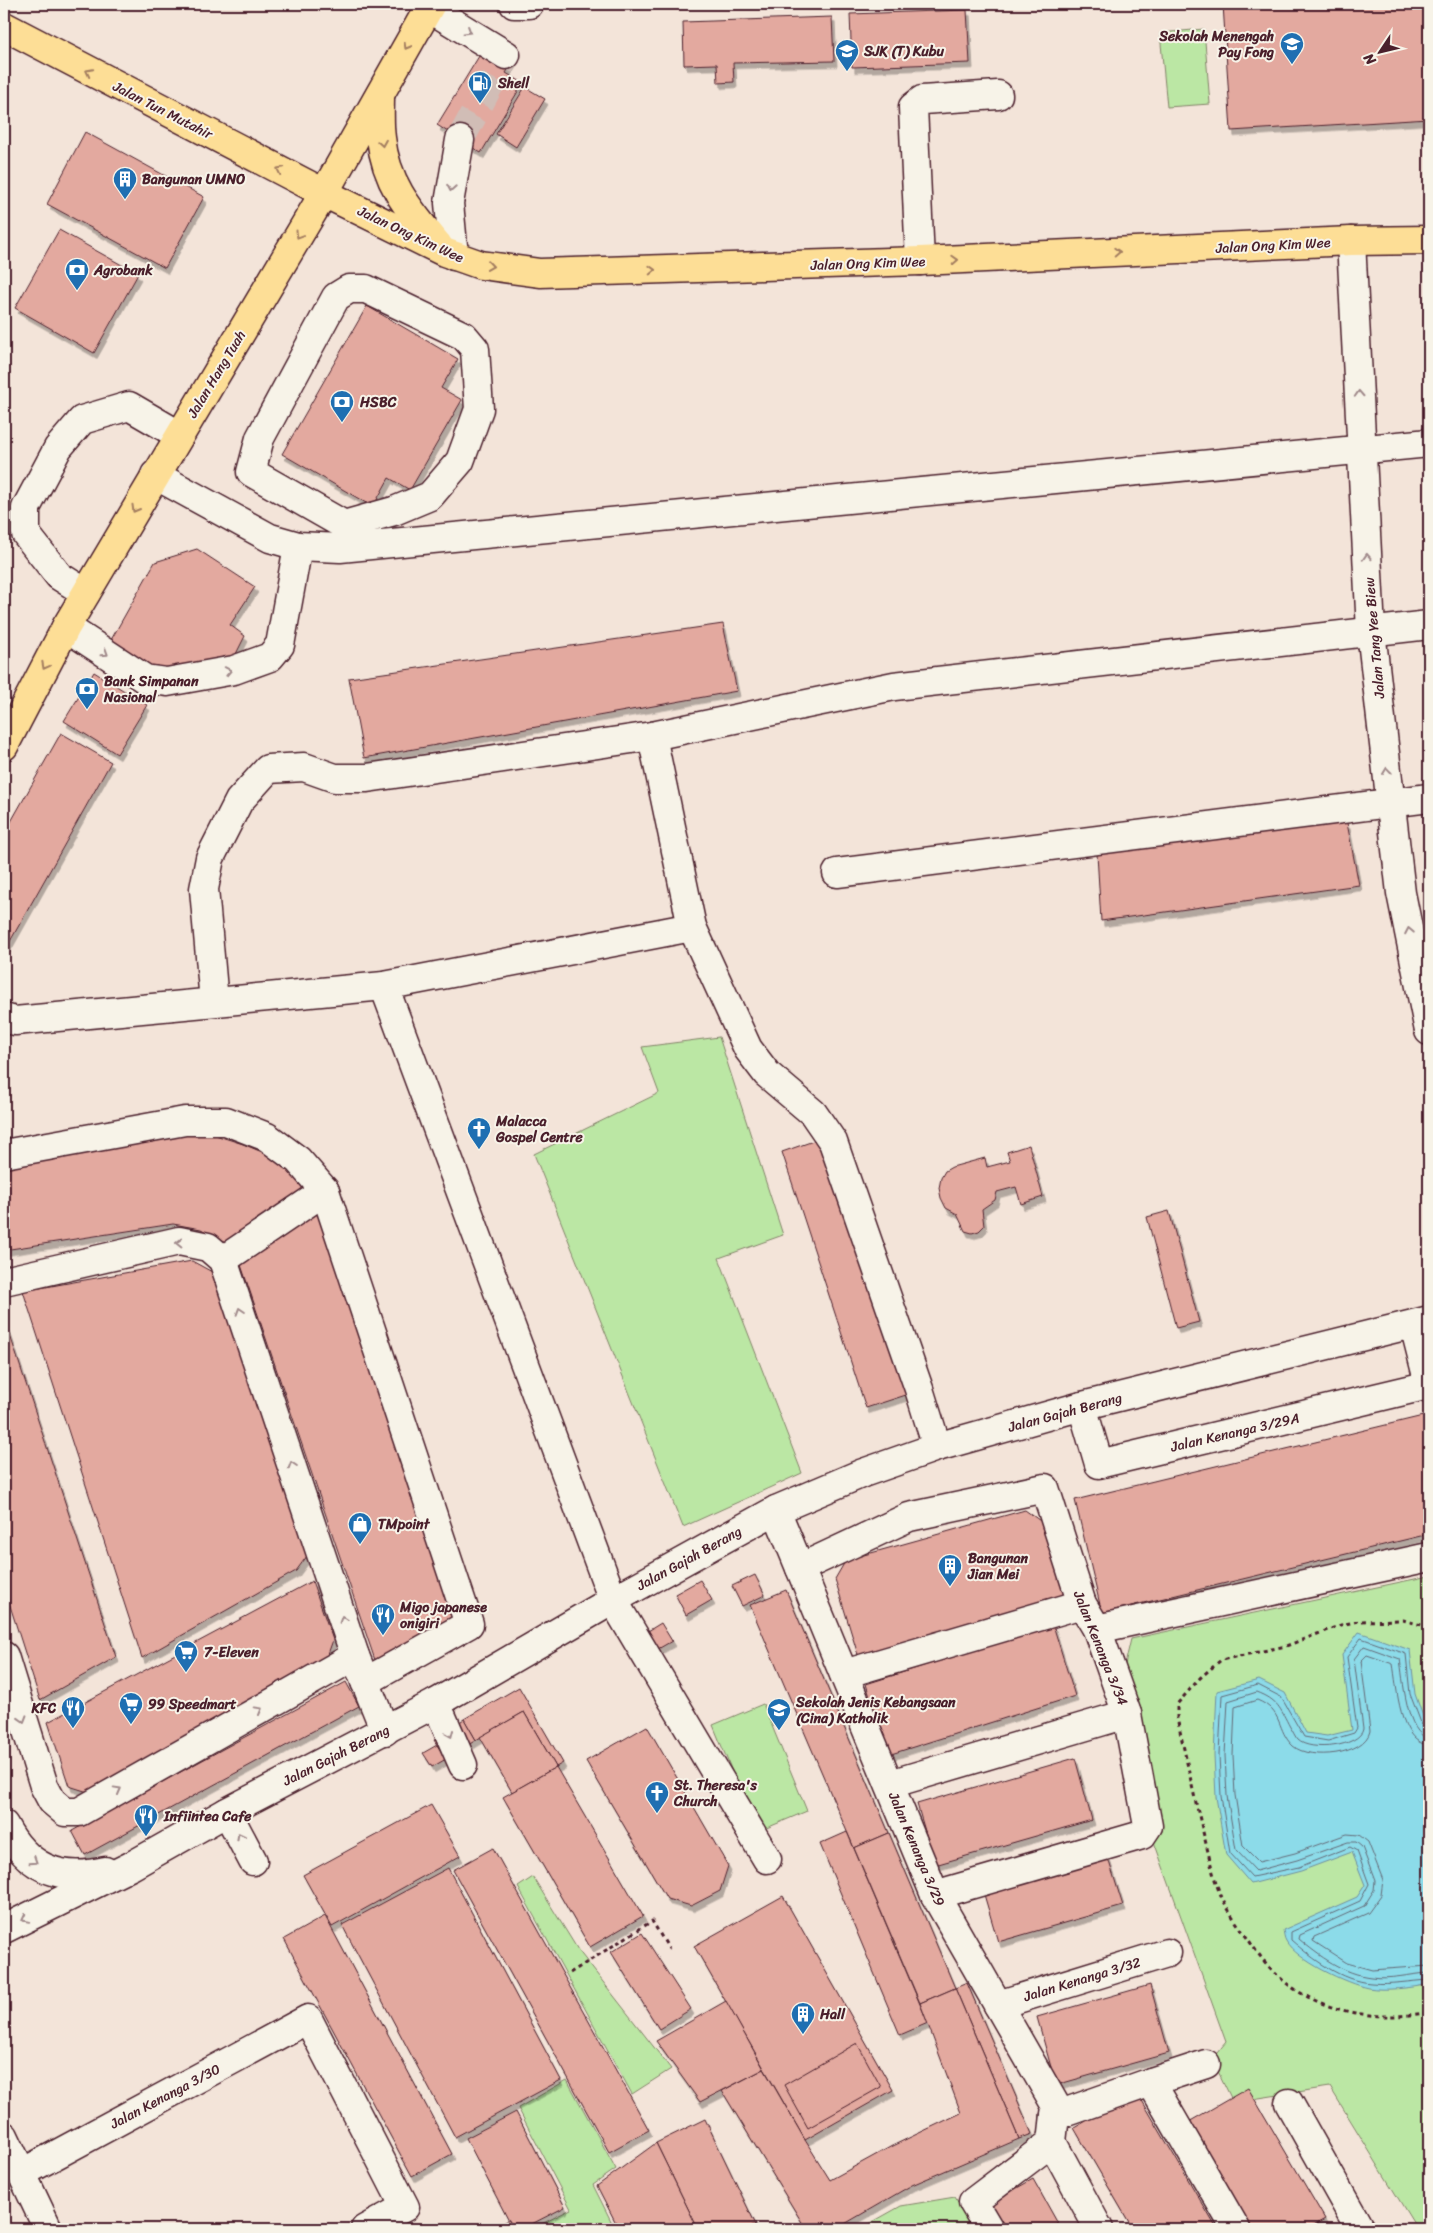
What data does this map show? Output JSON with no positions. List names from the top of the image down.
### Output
{
  "streets": {
    "main road": ["Jalan Tun Mutahir", "Jalan Ong Kim Wee", "Jalan Hang Tuah"],
    "street": [
      "Jalan Tang Yee Biew",
      "Jalan Gajah Berang",
      "Jalan Kenanga 3/29A",
      "Jalan Kenanga 3/34",
      "Jalan Kenanga 3/29",
      "Jalan Kenanga 3/32",
      "Jalan Kenanga 3/30"
    ]
  },
  "crossings": [
    ["Jalan Tun Mutahir", "Jalan Ong Kim Wee"],
    ["Jalan Tun Mutahir", "Jalan Hang Tuah"],
    ["Jalan Ong Kim Wee", "Jalan Hang Tuah"],
    ["Jalan Ong Kim Wee", "Jalan Tang Yee Biew"],
    ["Jalan Gajah Berang", "Jalan Kenanga 3/29A"],
    ["Jalan Gajah Berang", "Jalan Kenanga 3/29"],
    ["Jalan Kenanga 3/34", "Jalan Kenanga 3/29"],
    ["Jalan Kenanga 3/29", "Jalan Kenanga 3/32"]
  ],
  "one_way": [
    "Jalan Tun Mutahir",
    "Jalan Ong Kim Wee",
    "Jalan Hang Tuah",
    "Jalan Tang Yee Biew"
  ],
  "places": {
    "school or university": ["Sekolah Menengah Pay Fong", "SJK (T) Kubu", "Sekolah Jenis Kebangsaan (Cina) Katholik"],
    "fuel station": ["Shell"],
    "building": ["Bangunan UMNO", "Bangunan Jian Mei", "Hall"],
    "bank": ["Agrobank", "HSBC", "Bank Simpanan Nasional"],
    "church": ["Malacca Gospel Centre", "St. Theresa's Church"],
    "shop": ["TMpoint"],
    "restaurant": ["Migo japanese onigiri", "KFC", "Infiintea Cafe"],
    "supermarket": ["7-Eleven", "99 Speedmart"]
  },
  "north": "bottom left"
}
